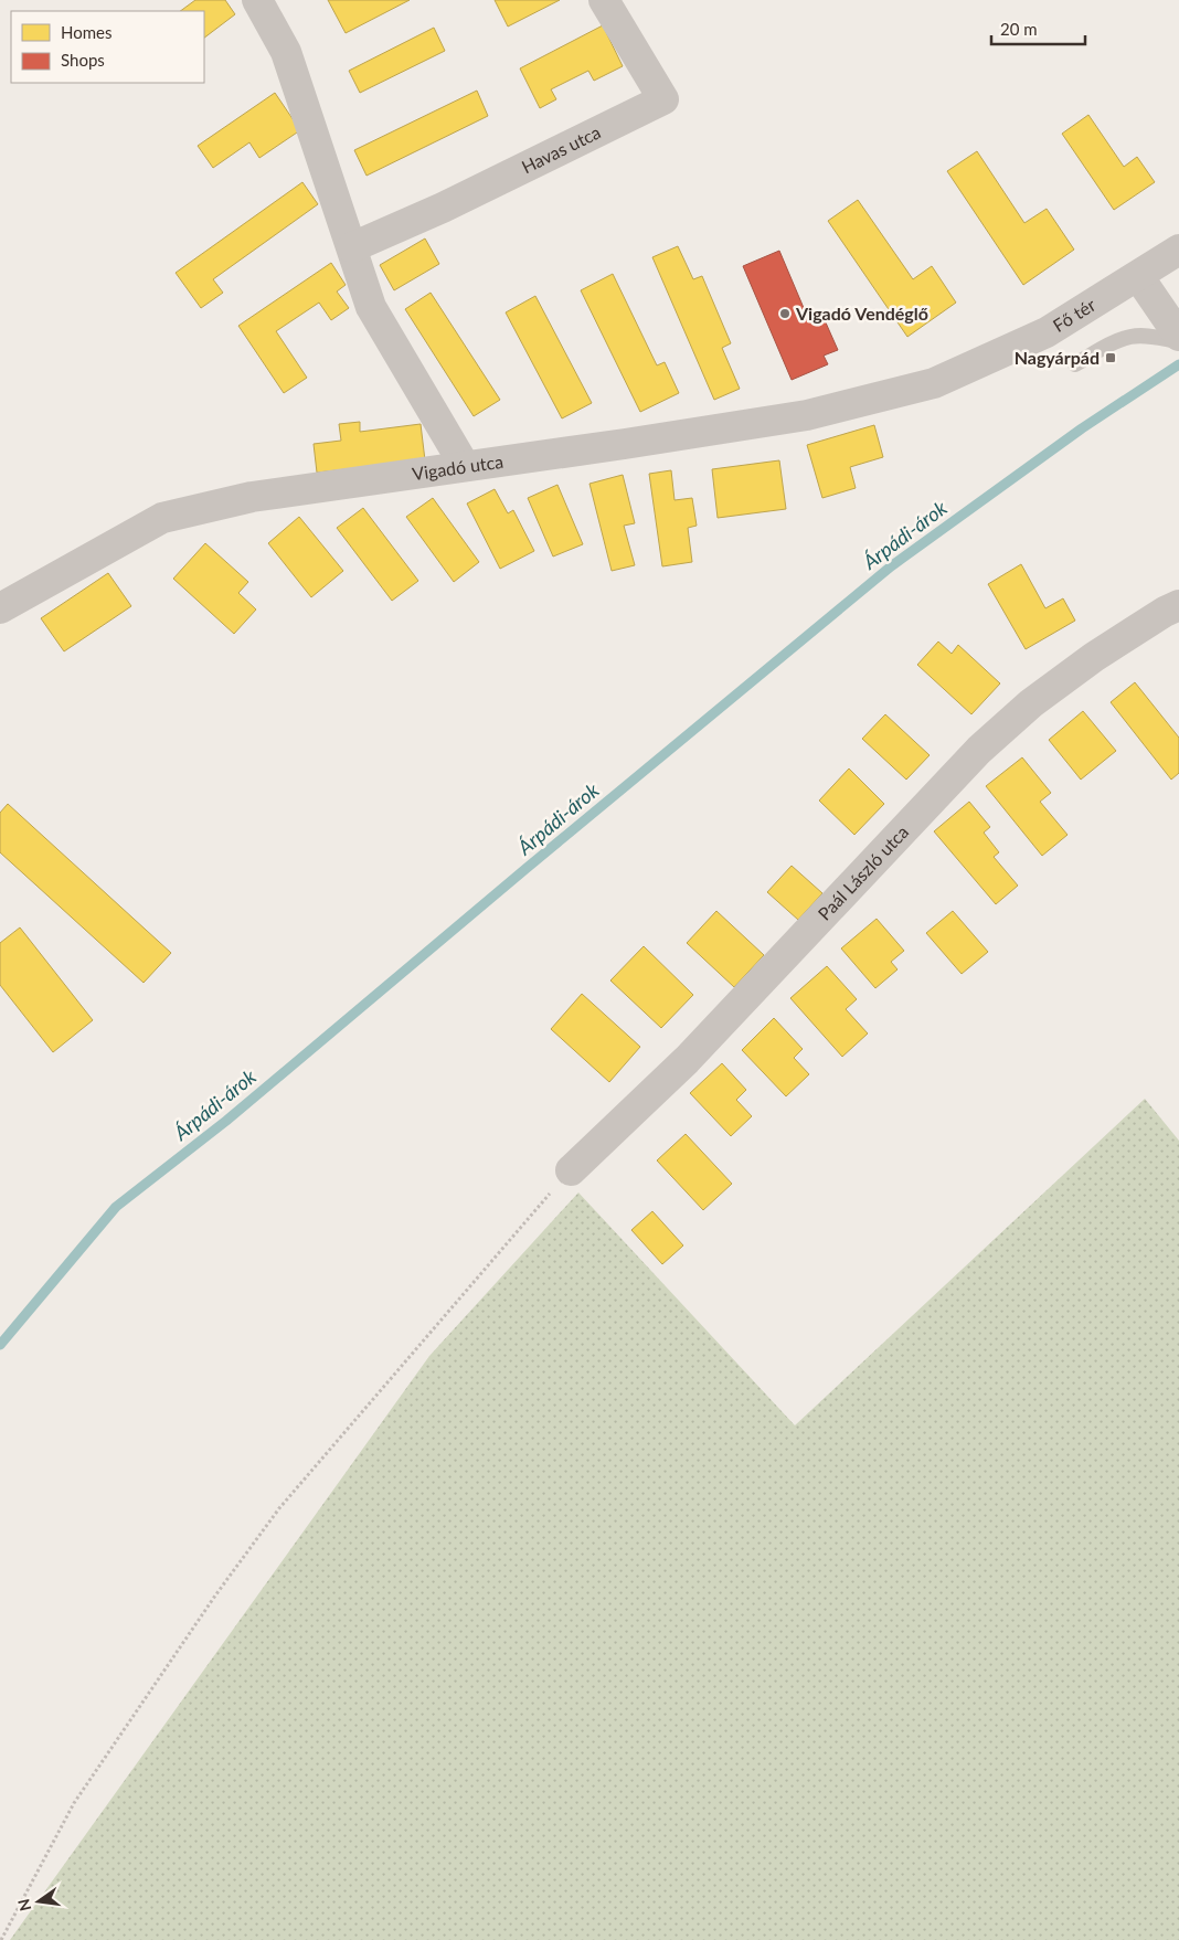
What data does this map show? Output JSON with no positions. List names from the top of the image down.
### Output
{
  "streets": {
    "street": [
      "Havas utca",
      "Fő tér",
      "Vigadó utca",
      "Paál László utca"
    ]
  },
  "crossings": [
    ["Fő tér", "Vigadó utca"]
  ],
  "water": ["Árpádi-árok"],
  "places": {
    "other": ["Vigadó Vendéglő"],
    "transit": ["Nagyárpád"]
  },
  "legend": ["Homes", "Shops"],
  "scale_bar": "20 m",
  "north": "left"
}
